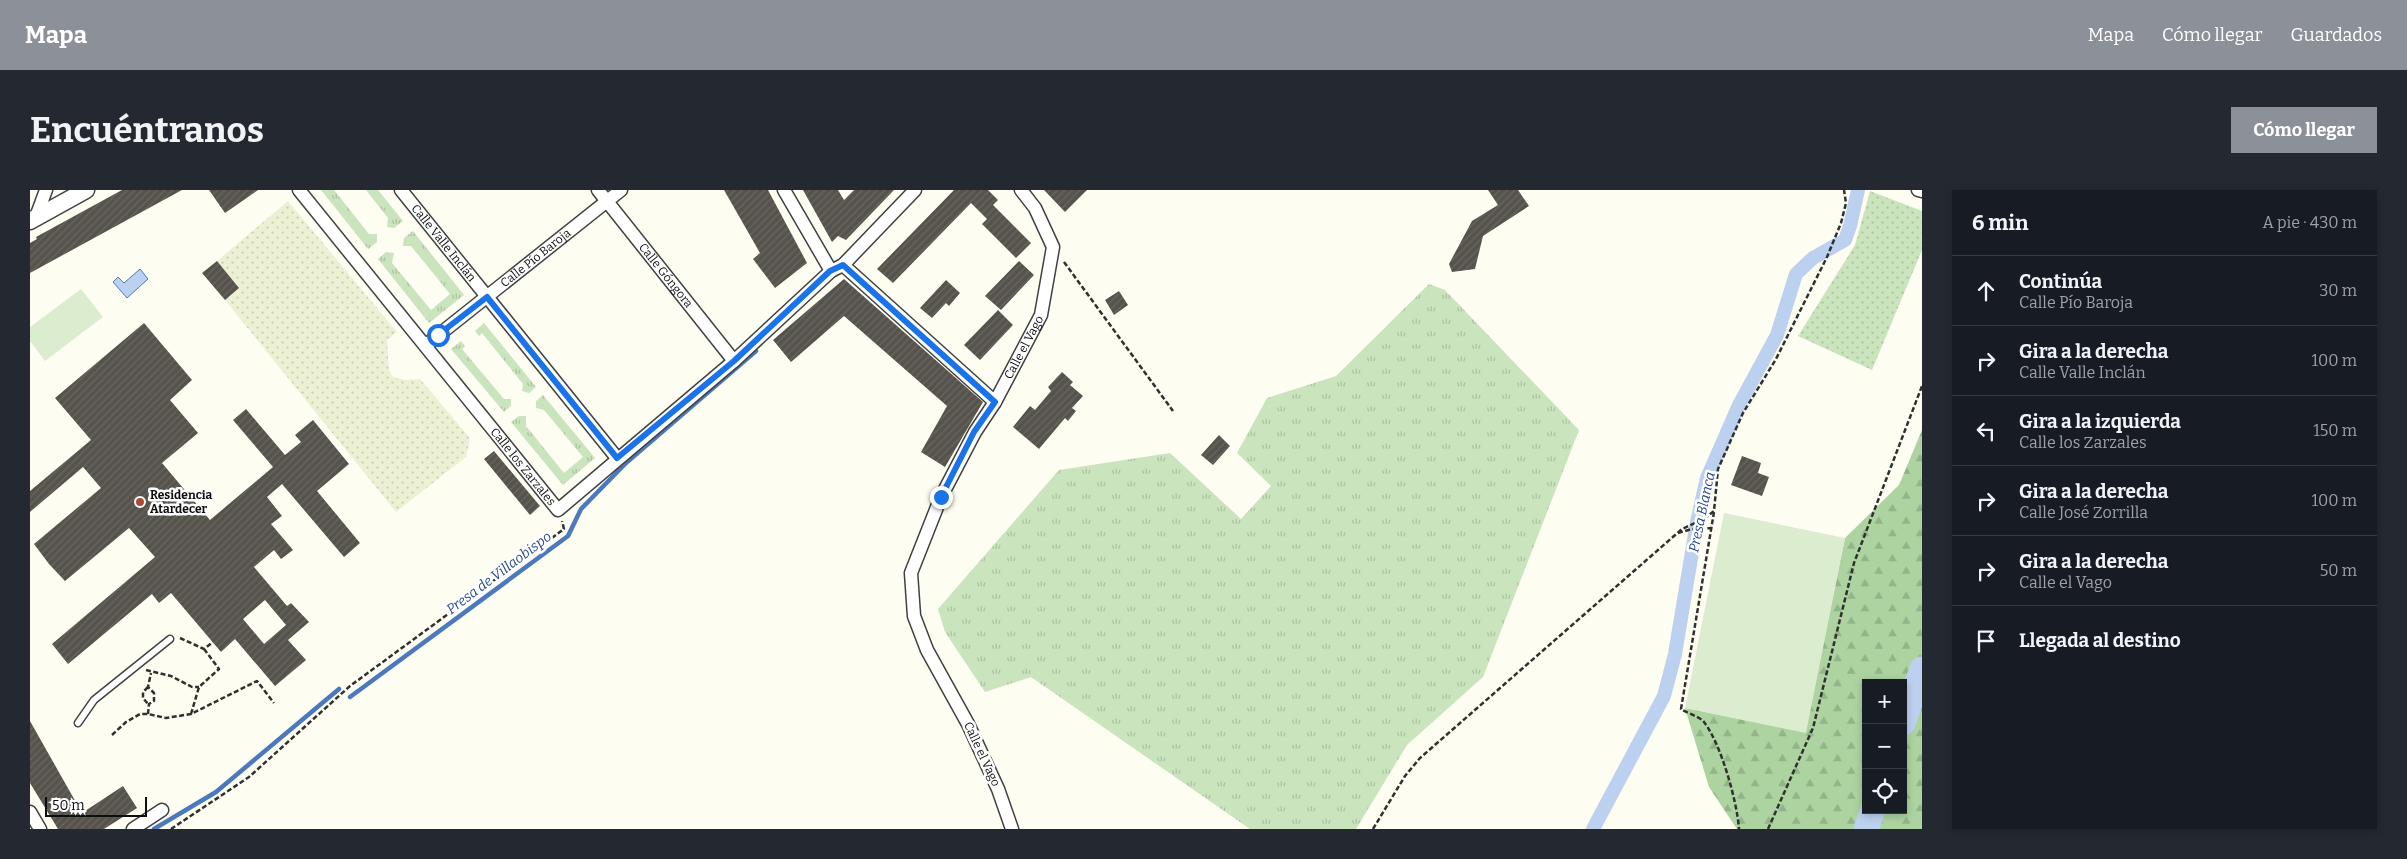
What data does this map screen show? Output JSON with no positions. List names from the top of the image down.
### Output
{
  "streets": {
    "street": [
      "Calle Valle Inclán",
      "Calle Pío Baroja",
      "Calle Góngora",
      "Calle el Vago",
      "Calle los Zarzales"
    ]
  },
  "crossings": [
    ["Calle Valle Inclán", "Calle Pío Baroja"],
    ["Calle Valle Inclán", "Calle los Zarzales"],
    ["Calle Pío Baroja", "Calle Góngora"],
    ["Calle Pío Baroja", "Calle los Zarzales"],
    ["Calle Góngora", "Calle los Zarzales"]
  ],
  "water": ["Presa Blanca", "Presa de Villaobispo"],
  "places": ["Residencia Atardecer"],
  "scale_bar": "50 m",
  "page": {
    "header": "Mapa",
    "nav": ["Mapa", "Cómo llegar", "Guardados"],
    "buttons": "Cómo llegar",
    "title": "Encuéntranos",
    "heading": ["6 min", "A pie · 430 m"],
    "list": [
      ["Continúa", "Calle Pío Baroja", "30 m"],
      ["Gira a la derecha", "Calle Valle Inclán", "100 m"],
      ["Gira a la izquierda", "Calle los Zarzales", "150 m"],
      ["Gira a la derecha", "Calle José Zorrilla", "100 m"],
      ["Gira a la derecha", "Calle el Vago", "50 m"],
      "Llegada al destino"
    ],
    "map_buttons": ["+", "−"],
    "scale": "50 m"
  }
}
